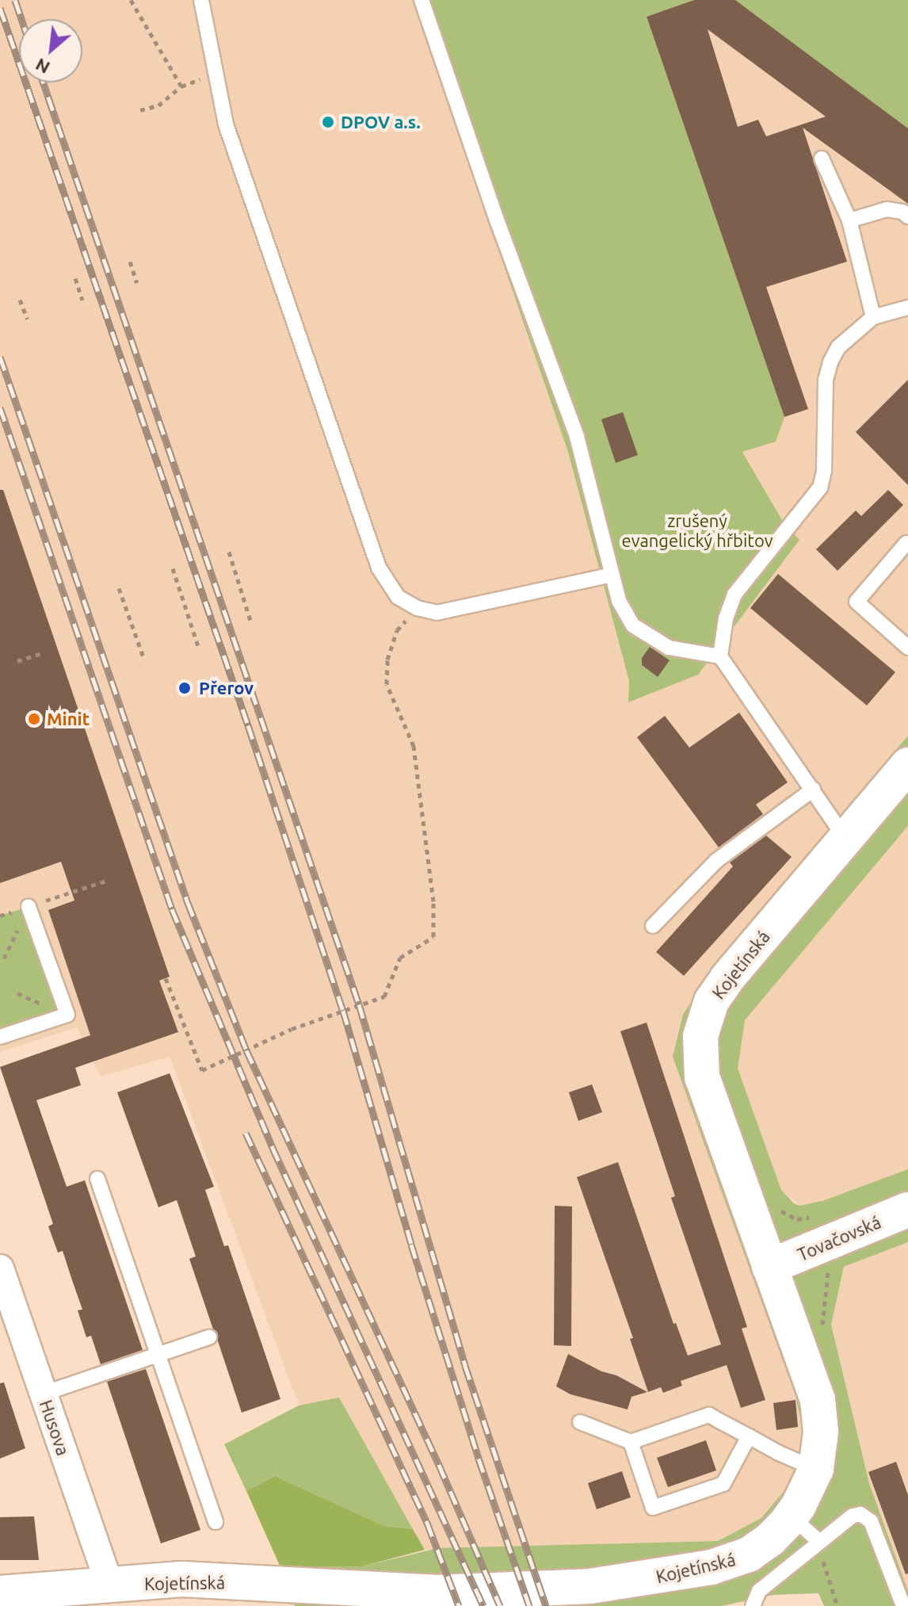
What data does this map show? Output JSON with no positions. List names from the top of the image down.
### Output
{
  "streets": {
    "main road": ["Kojetínská", "Tovačovská"],
    "street": ["Husova"]
  },
  "crossings": [
    ["Kojetínská", "Tovačovská"],
    ["Kojetínská", "Husova"]
  ],
  "parks": ["zrušený evangelický hřbitov"],
  "places": ["DPOV a.s.", "Přerov", "Minit"],
  "north": "bottom left"
}
